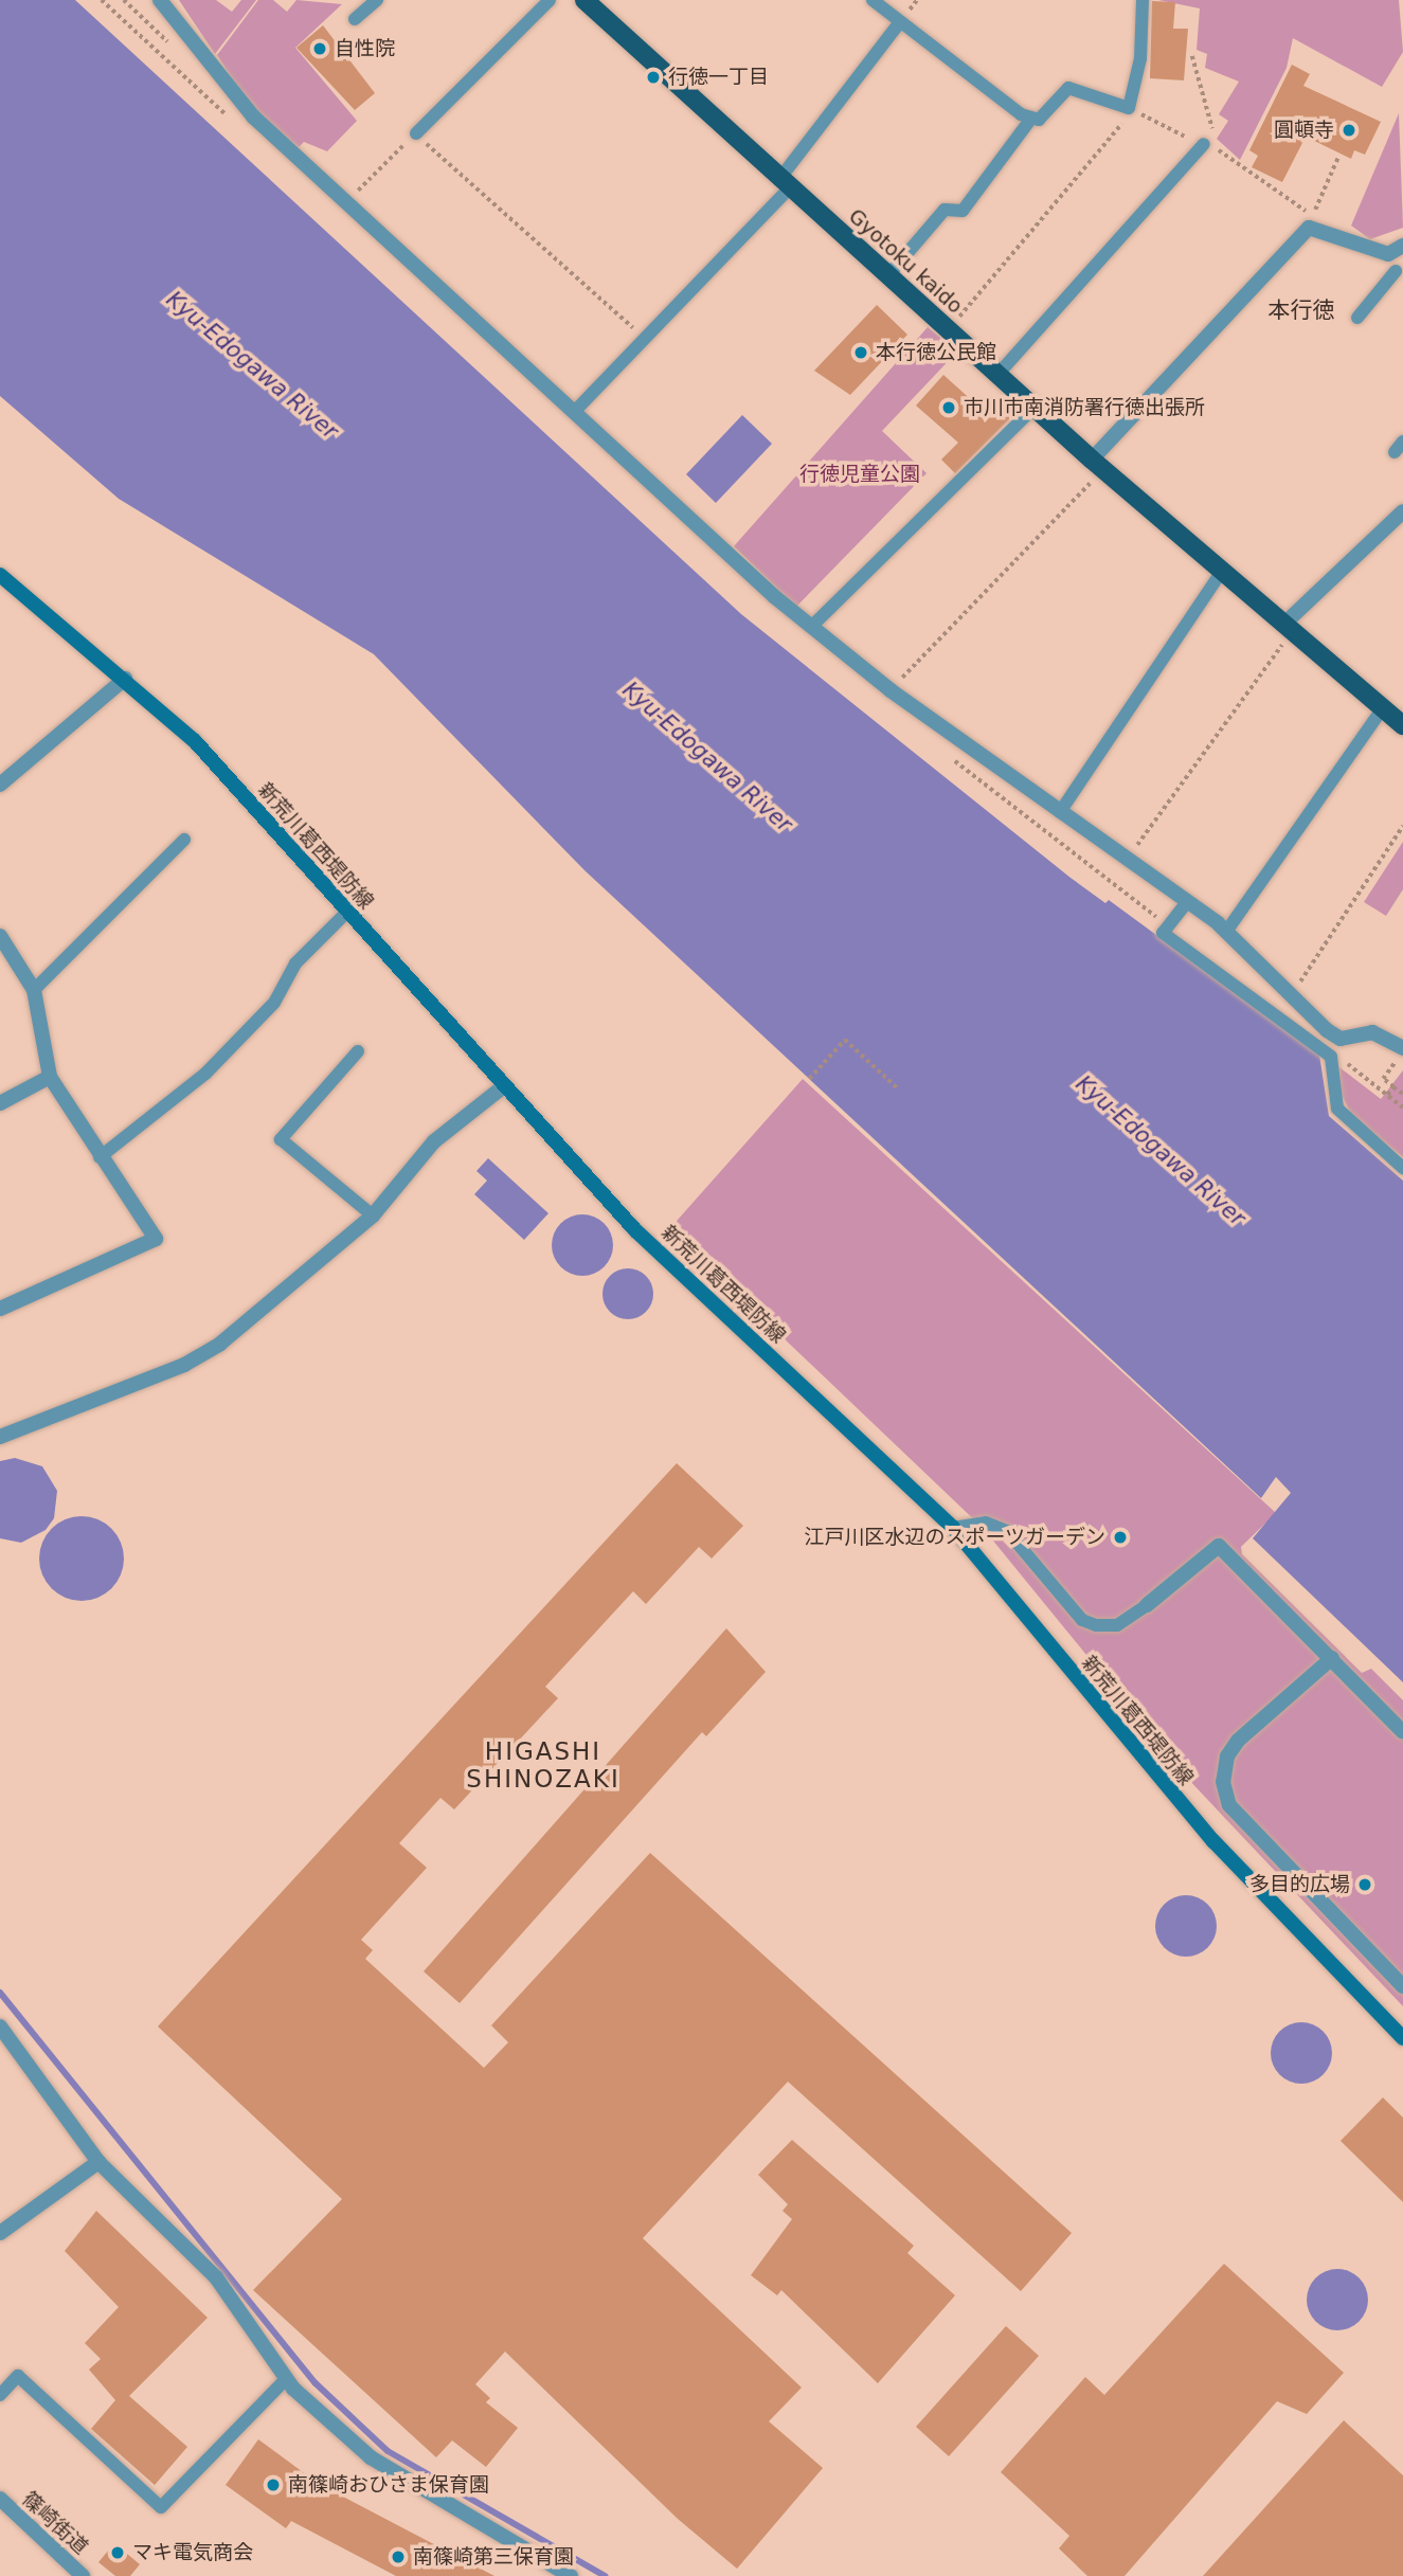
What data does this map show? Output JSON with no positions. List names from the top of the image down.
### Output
{
  "streets": {
    "main road": ["Gyotoku kaido", "新荒川葛西堤防線"],
    "street": ["篠崎街道"]
  },
  "districts": ["本行徳", "HIGASHI SHINOZAKI"],
  "water": ["Kyu-Edogawa River"],
  "parks": ["行徳児童公園"],
  "places": [
    "自性院",
    "行徳一丁目",
    "圓頓寺",
    "本行徳公民館",
    "市川市南消防署行徳出張所",
    "江戸川区水辺のスポーツガーデン",
    "多目的広場",
    "南篠崎おひさま保育園",
    "マキ電気商会",
    "南篠崎第三保育園"
  ]
}
